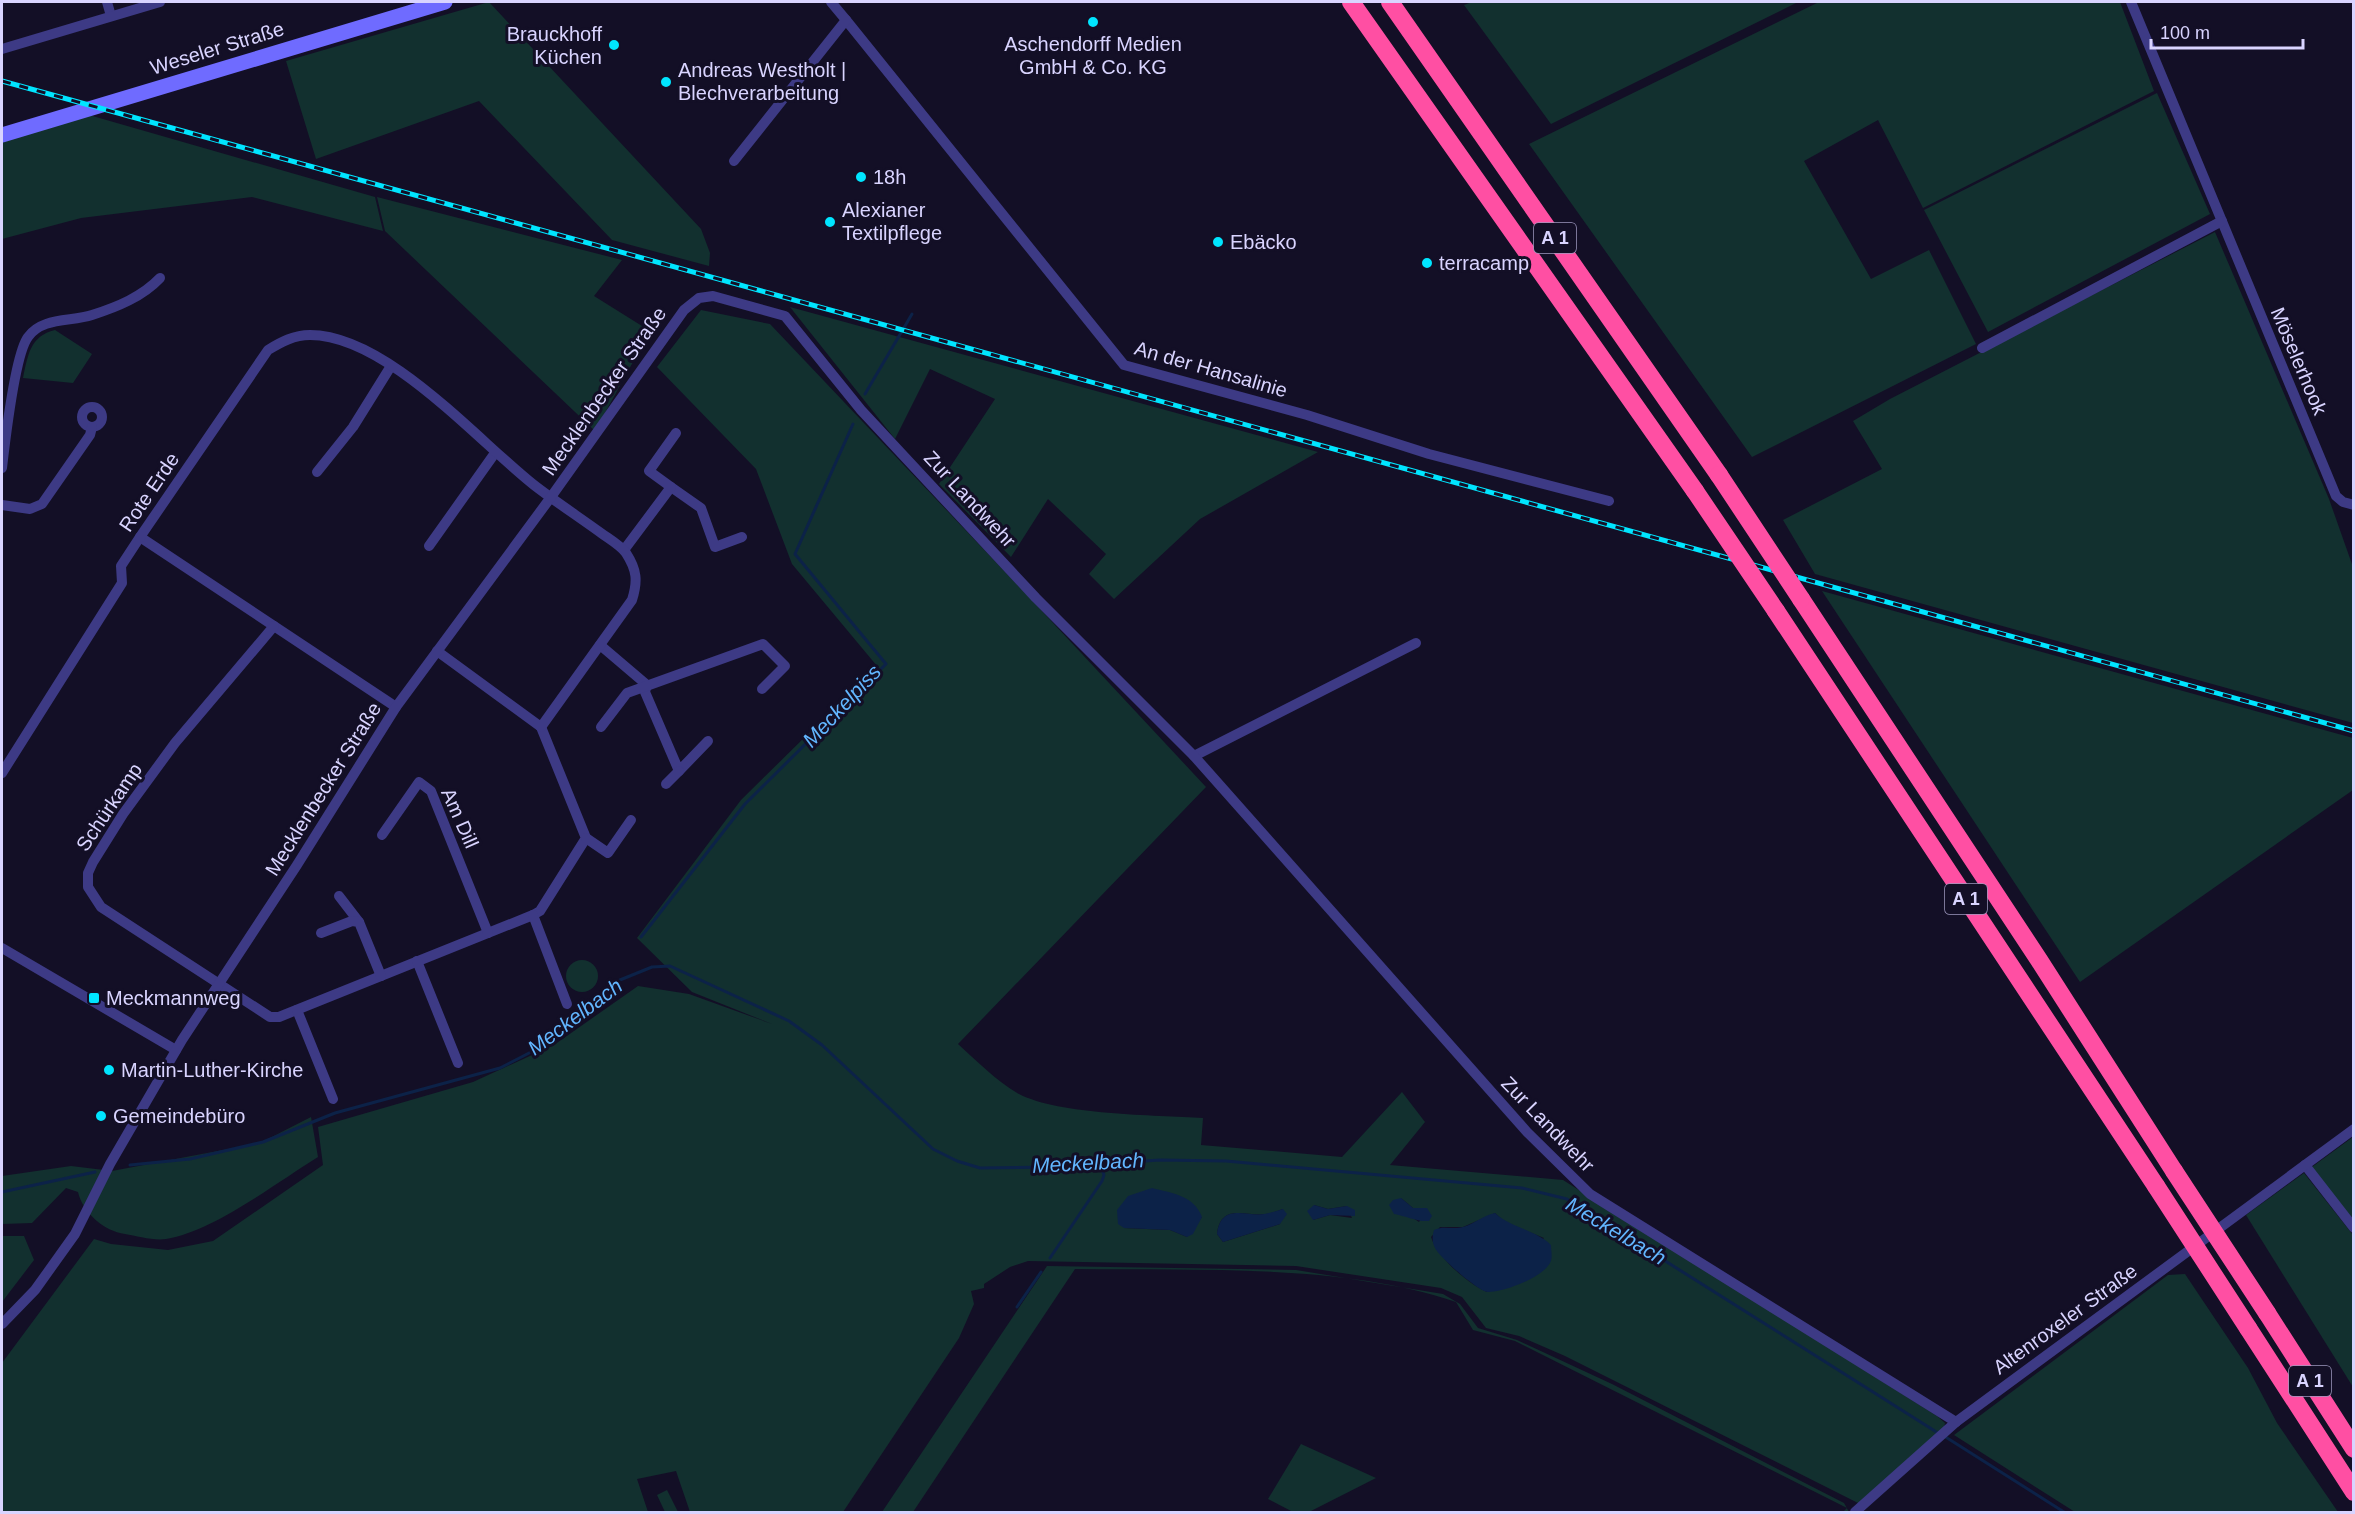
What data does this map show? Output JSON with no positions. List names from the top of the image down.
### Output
{
  "streets": {
    "highway": ["A 1"],
    "main road": ["Weseler Straße"],
    "street": [
      "Möselerhook",
      "An der Hansalinie",
      "Mecklenbecker Straße",
      "Rote Erde",
      "Zur Landwehr",
      "Schürkamp",
      "Am Dill",
      "Altenroxeler Straße"
    ]
  },
  "crossings": [
    ["Mecklenbecker Straße", "Rote Erde"],
    ["Mecklenbecker Straße", "Zur Landwehr"],
    ["Mecklenbecker Straße", "Schürkamp"],
    ["Zur Landwehr", "Altenroxeler Straße"]
  ],
  "water": ["Meckelpiss", "Meckelbach"],
  "places": {
    "other": [
      "Aschendorff Medien GmbH & Co. KG",
      "Brauckhoff Küchen",
      "Andreas Westholt | Blechverarbeitung",
      "18h",
      "Alexianer Textilpflege",
      "Ebäcko",
      "terracamp",
      "Martin-Luther-Kirche",
      "Gemeindebüro"
    ],
    "transit": ["Meckmannweg"]
  },
  "scale_bar": "100 m"
}
